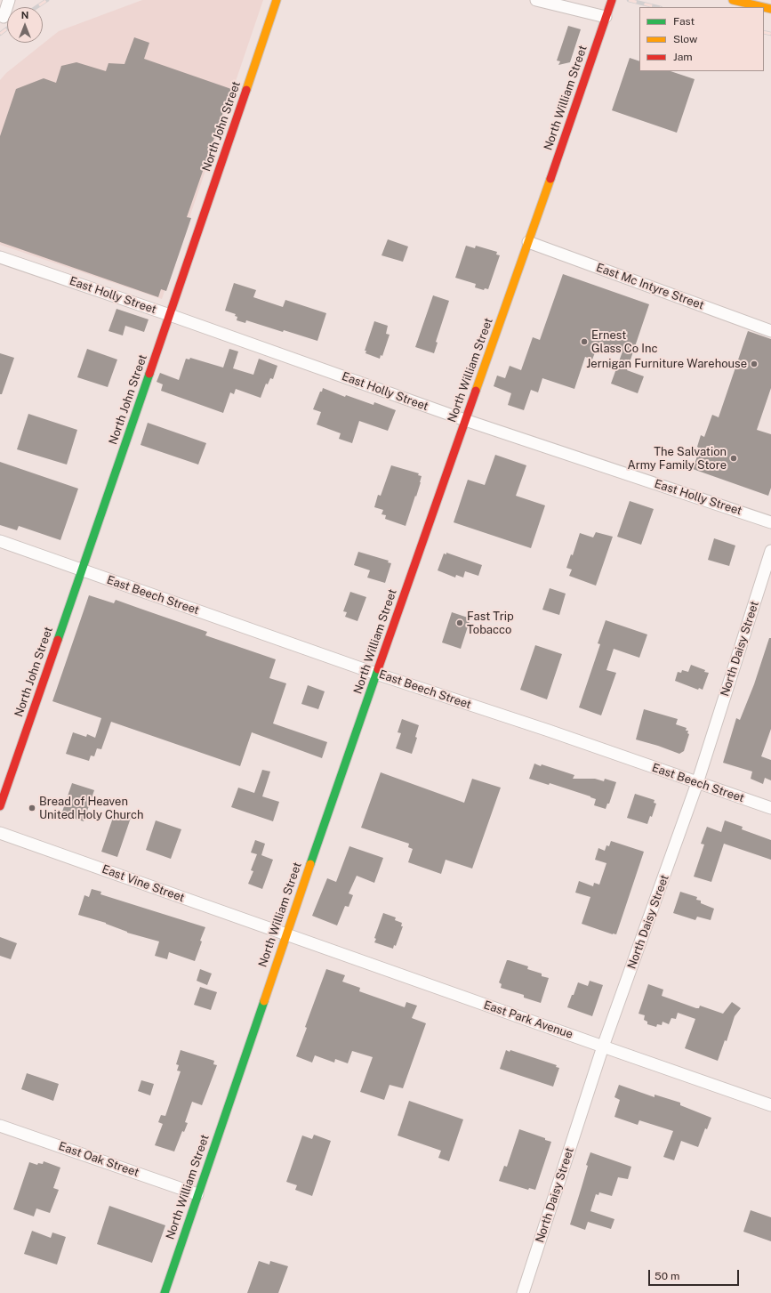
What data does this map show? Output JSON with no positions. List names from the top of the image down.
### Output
{
  "streets": {
    "main road": ["North William Street", "North John Street"],
    "street": [
      "East Mc Intyre Street",
      "East Holly Street",
      "East Beech Street",
      "North Daisy Street",
      "East Vine Street",
      "East Park Avenue",
      "East Oak Street"
    ]
  },
  "crossings": [
    ["North William Street", "East Mc Intyre Street"],
    ["North William Street", "East Holly Street"],
    ["North William Street", "East Beech Street"],
    ["North William Street", "East Vine Street"],
    ["North William Street", "East Park Avenue"],
    ["North William Street", "East Oak Street"],
    ["North John Street", "East Holly Street"],
    ["North John Street", "East Beech Street"],
    ["East Beech Street", "North Daisy Street"],
    ["North Daisy Street", "East Park Avenue"],
    ["East Vine Street", "East Park Avenue"]
  ],
  "places": [
    "Ernest Glass Co Inc",
    "Jernigan Furniture Warehouse",
    "The Salvation Army Family Store",
    "Fast Trip Tobacco",
    "Bread of Heaven United Holy Church"
  ],
  "legend": ["Fast", "Slow", "Jam"],
  "scale_bar": "50 m",
  "north": "top"
}
